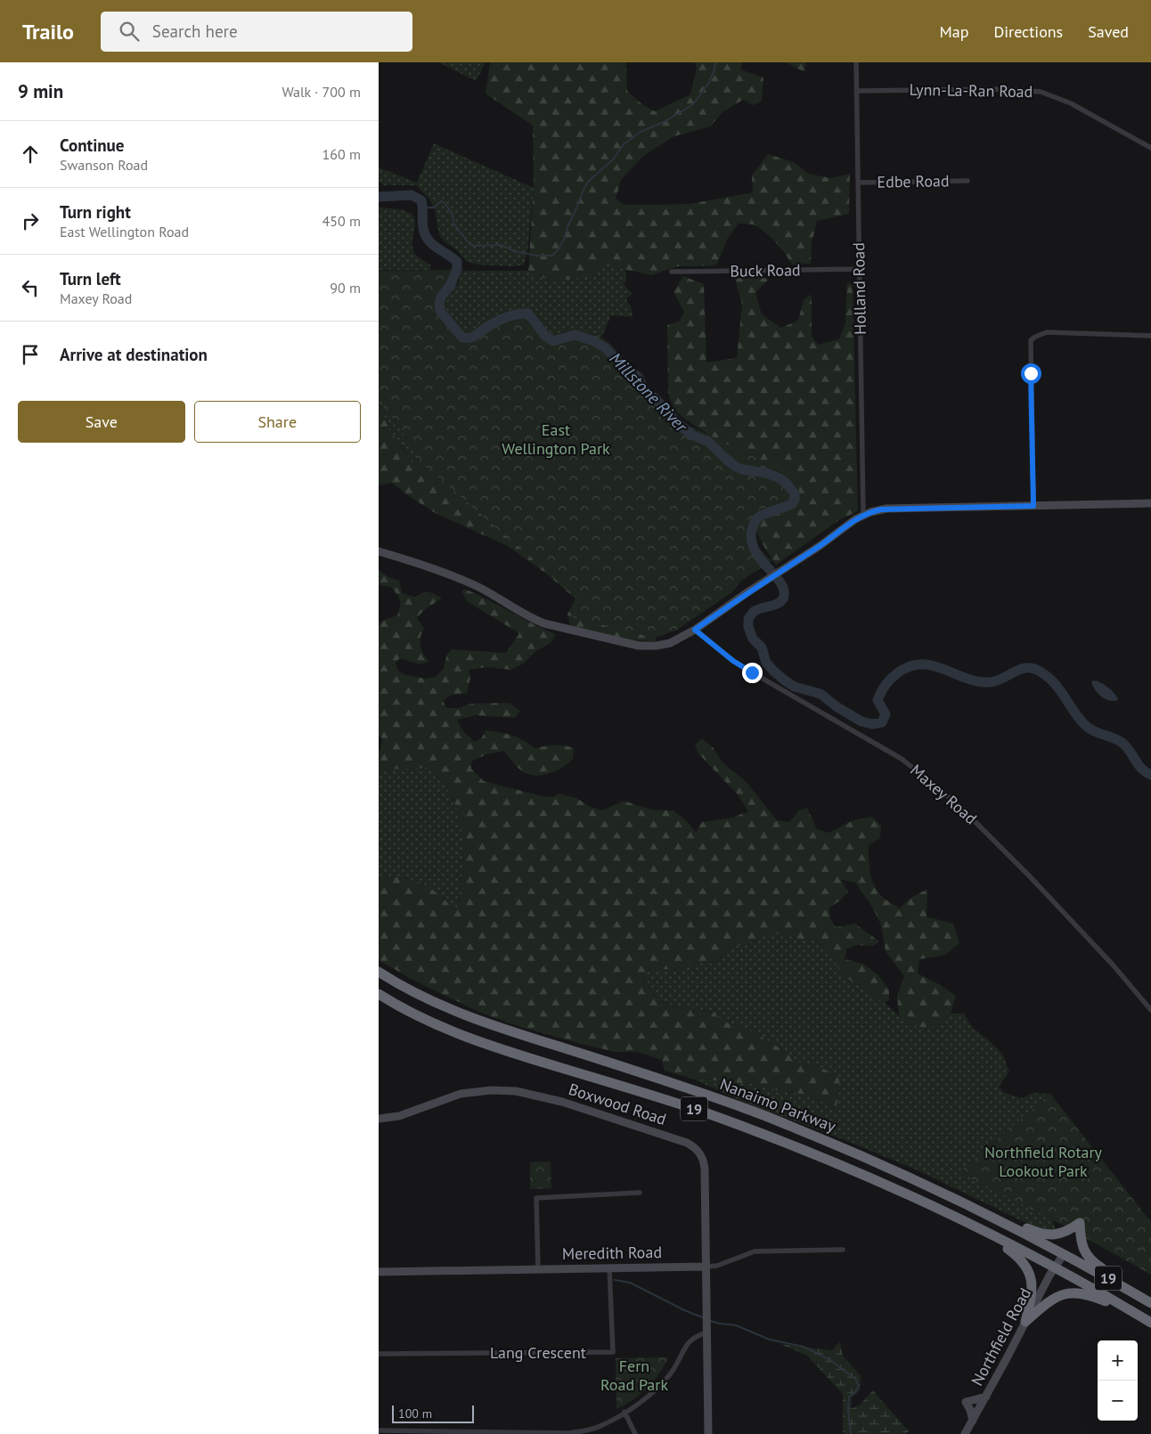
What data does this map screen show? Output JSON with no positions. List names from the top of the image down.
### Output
{
  "streets": {
    "highway": ["Nanaimo Parkway", "19"],
    "street": [
      "Lynn-La-Ran Road",
      "Edbe Road",
      "Buck Road",
      "Holland Road",
      "Maxey Road",
      "Boxwood Road",
      "Meredith Road",
      "Northfield Road",
      "Lang Crescent"
    ]
  },
  "crossings": [
    ["Lynn-La-Ran Road", "Holland Road"],
    ["Edbe Road", "Holland Road"],
    ["Buck Road", "Holland Road"],
    ["Boxwood Road", "Meredith Road"],
    ["Nanaimo Parkway", "Northfield Road"],
    ["Meredith Road", "Lang Crescent"]
  ],
  "water": ["Millstone River"],
  "parks": ["East Wellington Park", "Northfield Rotary Lookout Park", "Fern Road Park"],
  "scale_bar": "100 m",
  "page": {
    "header": "Trailo",
    "search": "Search here",
    "nav": ["Map", "Directions", "Saved"],
    "heading": ["9 min", "Walk · 700 m"],
    "list": [
      ["Continue", "Swanson Road", "160 m"],
      ["Turn right", "East Wellington Road", "450 m"],
      ["Turn left", "Maxey Road", "90 m"],
      "Arrive at destination"
    ],
    "buttons": ["Save", "Share"],
    "map_buttons": ["+", "−"],
    "scale": "100 m"
  }
}
